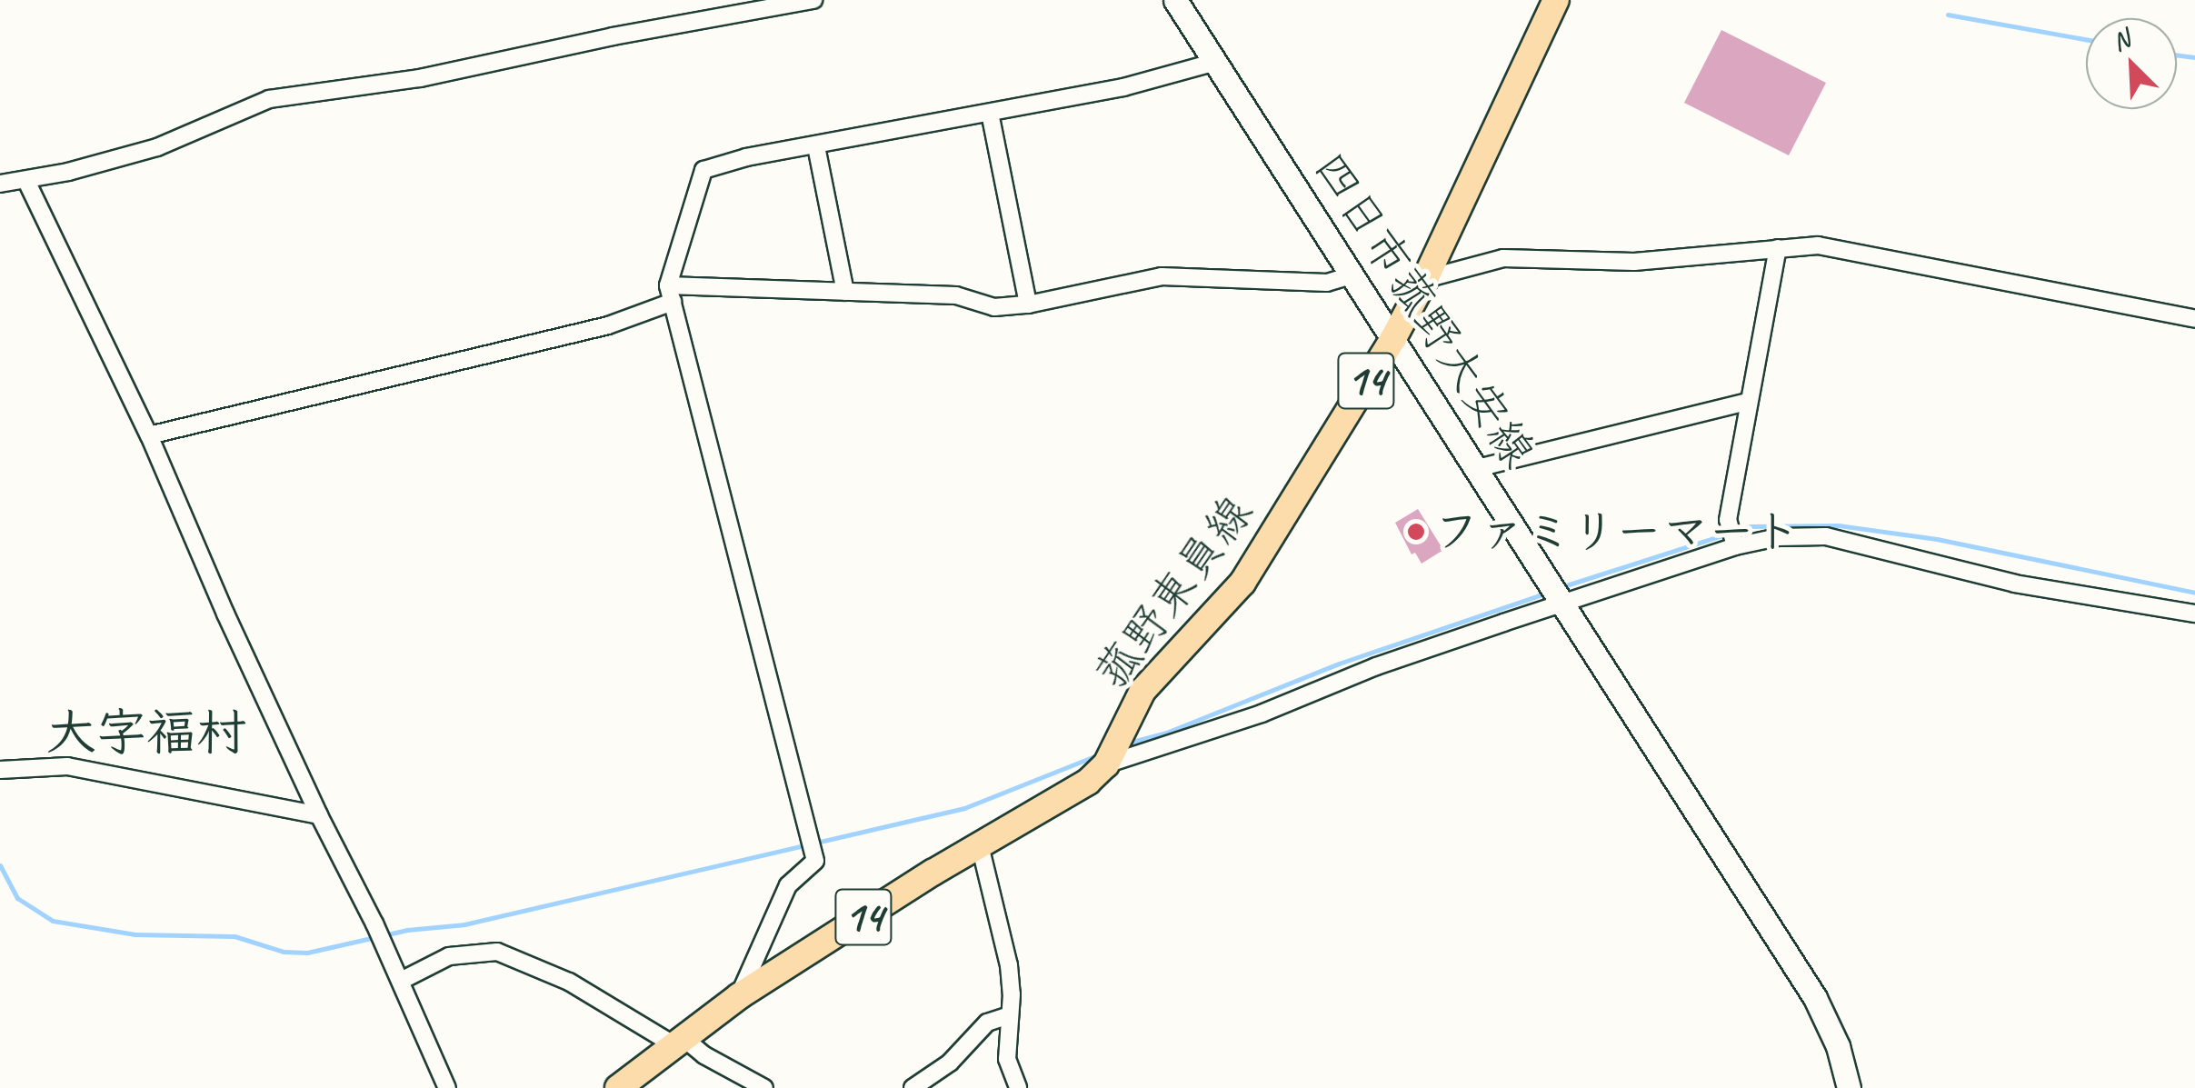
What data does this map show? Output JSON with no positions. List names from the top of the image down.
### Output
{
  "streets": {
    "main road": ["四日市菰野大安線", "14", "菰野東員線"]
  },
  "crossings": [
    ["四日市菰野大安線", "菰野東員線"]
  ],
  "districts": ["大字福村"],
  "places": ["ファミリーマート"],
  "north": "top left"
}
